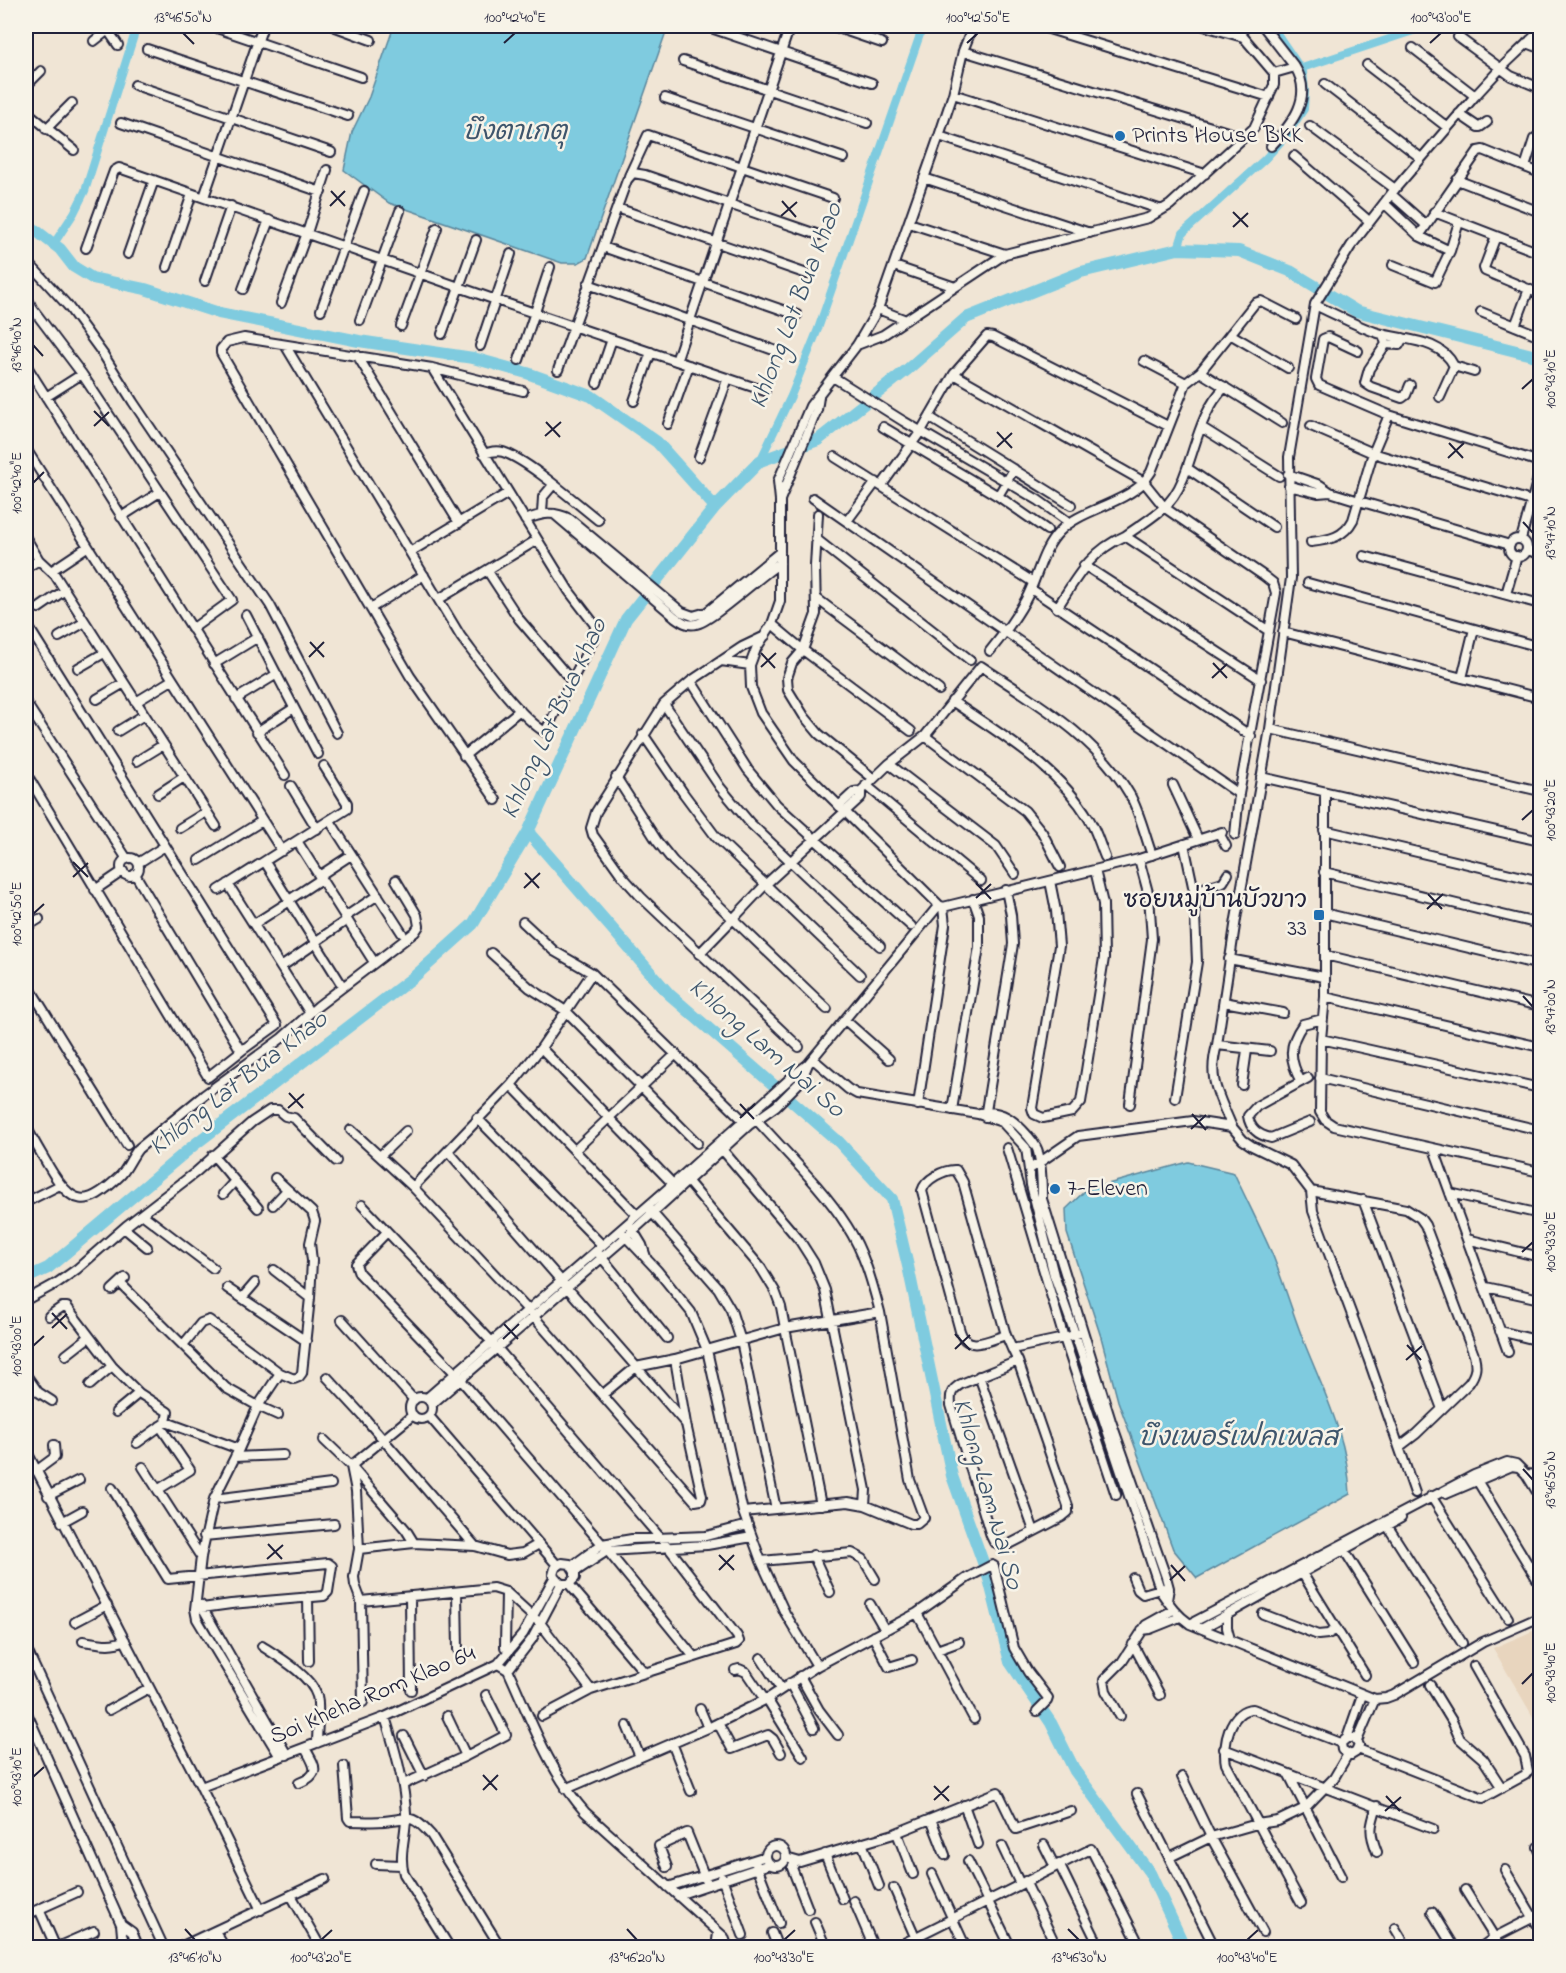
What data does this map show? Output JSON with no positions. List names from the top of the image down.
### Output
{
  "streets": {
    "street": ["Soi Kheha Rom Klao 64"]
  },
  "water": [
    "บึงตาเกตุ",
    "Khlong Lat Bua Khao",
    "Khlong Lam Nai So",
    "บึงเพอร์เฟคเพลส"
  ],
  "places": {
    "other": ["Prints House BKK", "7-Eleven"],
    "transit": ["ซอยหมู่บ้านบัวขาว 33"]
  },
  "coordinates": [
    "13°46'50\"N",
    "100°42'40\"E",
    "100°42'50\"E",
    "100°43'00\"E",
    "13°46'40\"N",
    "100°43'10\"E",
    "13°47'10\"N",
    "100°43'20\"E",
    "13°47'00\"N",
    "100°43'30\"E",
    "100°43'40\"E",
    "13°46'10\"N",
    "13°46'20\"N",
    "13°46'30\"N"
  ]
}
